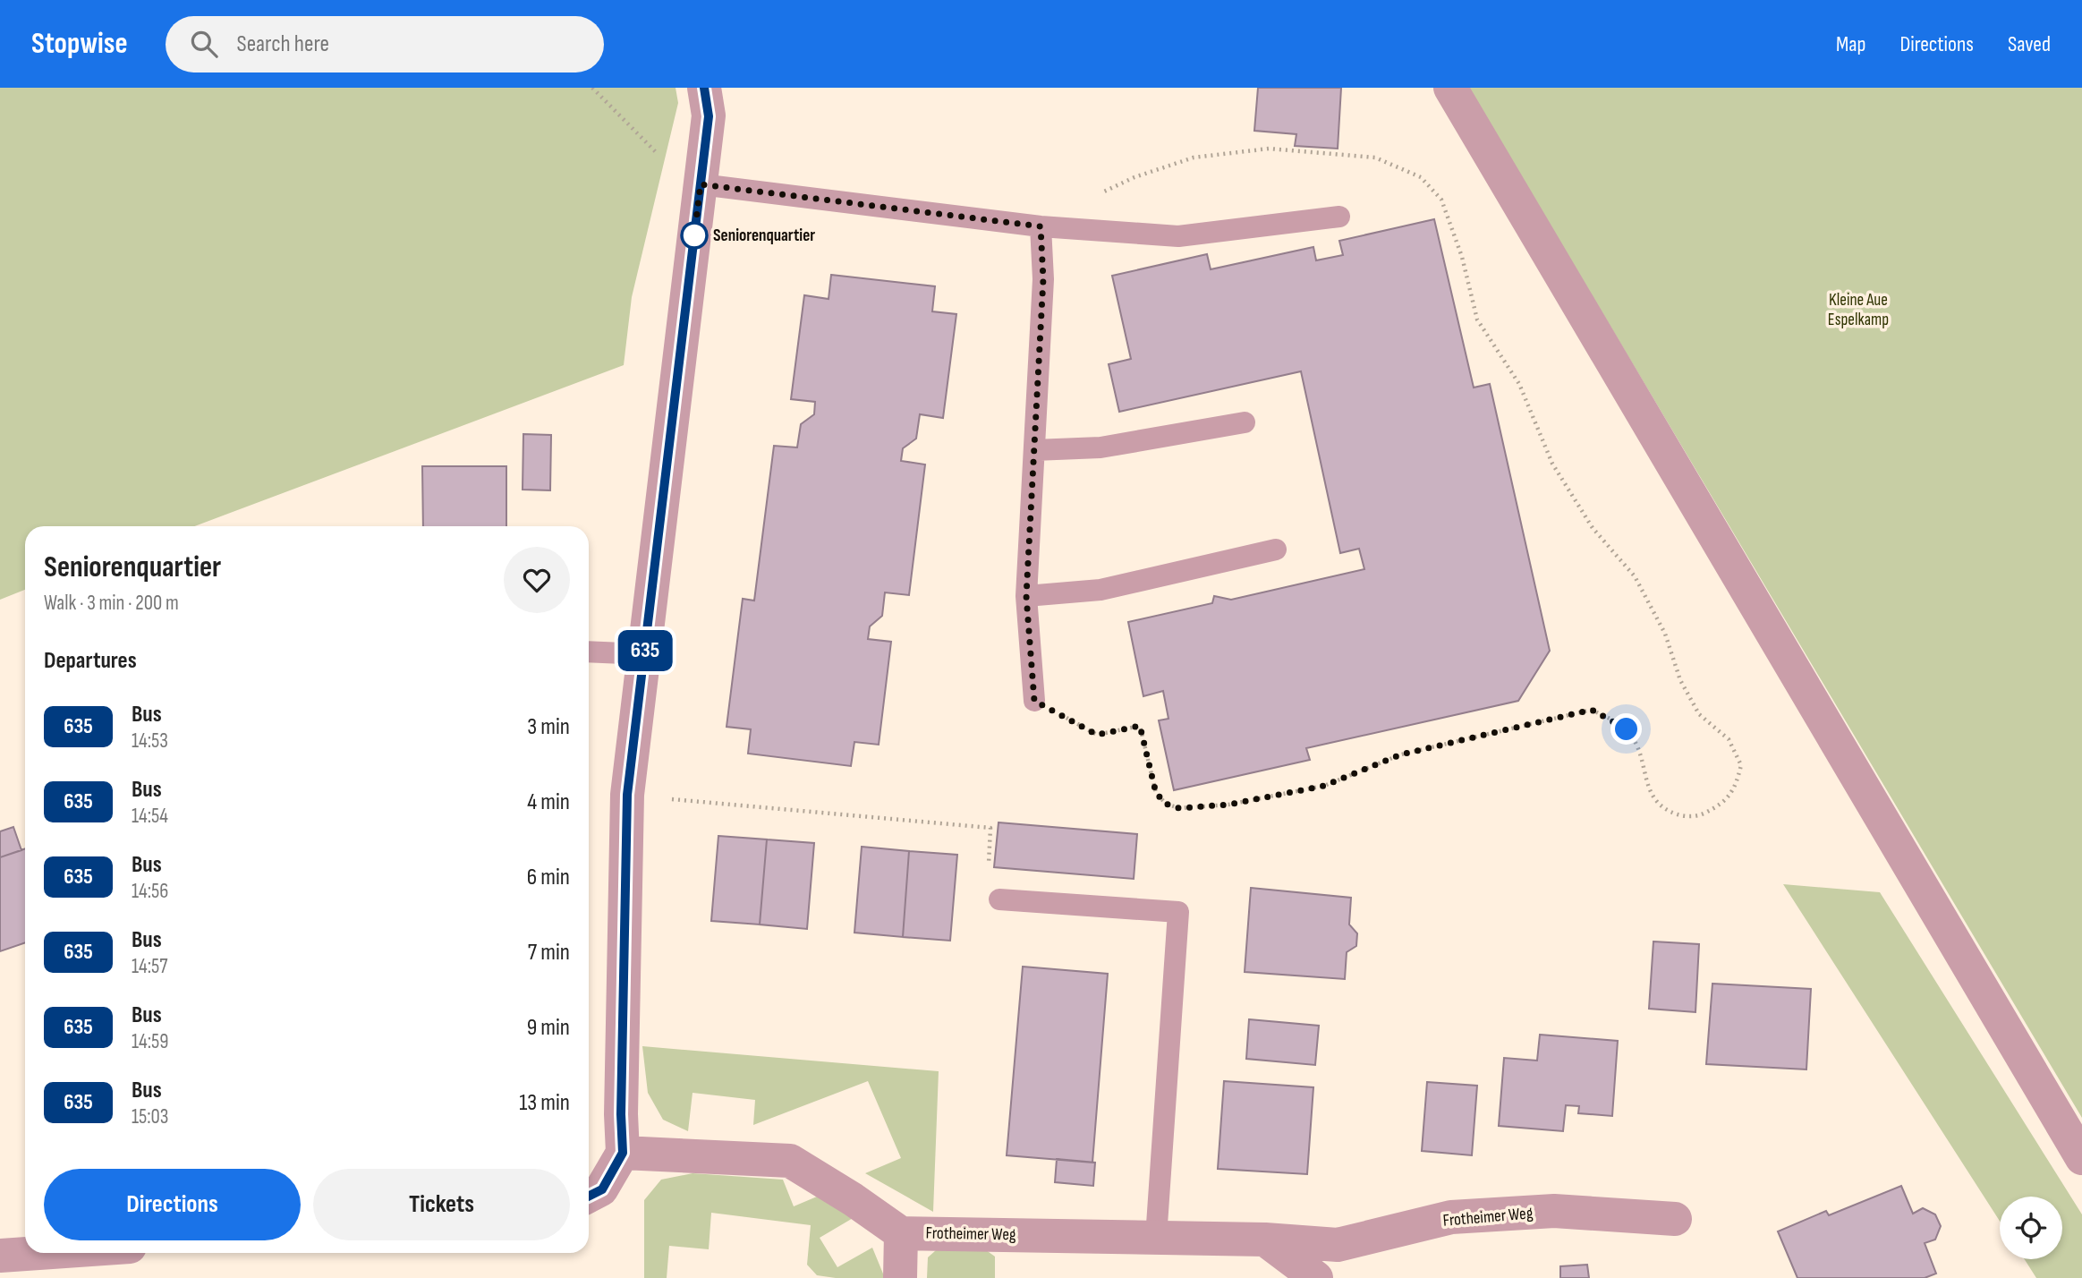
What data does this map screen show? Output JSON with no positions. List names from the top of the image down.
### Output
{
  "streets": {
    "street": ["Frotheimer Weg"]
  },
  "parks": ["Kleine Aue Espelkamp"],
  "places": ["Seniorenquartier"],
  "lines": ["bus line 635"],
  "page": {
    "header": "Stopwise",
    "search": "Search here",
    "nav": ["Map", "Directions", "Saved"],
    "on_map": "635",
    "heading": [
      ["Seniorenquartier", "Walk · 3 min · 200 m"],
      "Departures"
    ],
    "list": [
      {
        "mark": "635",
        "name": "Bus",
        "note": "14:53",
        "value": "3 min"
      },
      {
        "mark": "635",
        "name": "Bus",
        "note": "14:54",
        "value": "4 min"
      },
      {
        "mark": "635",
        "name": "Bus",
        "note": "14:56",
        "value": "6 min"
      },
      {
        "mark": "635",
        "name": "Bus",
        "note": "14:57",
        "value": "7 min"
      },
      {
        "mark": "635",
        "name": "Bus",
        "note": "14:59",
        "value": "9 min"
      },
      {
        "mark": "635",
        "name": "Bus",
        "note": "15:03",
        "value": "13 min"
      }
    ],
    "buttons": ["Directions", "Tickets"]
  }
}
